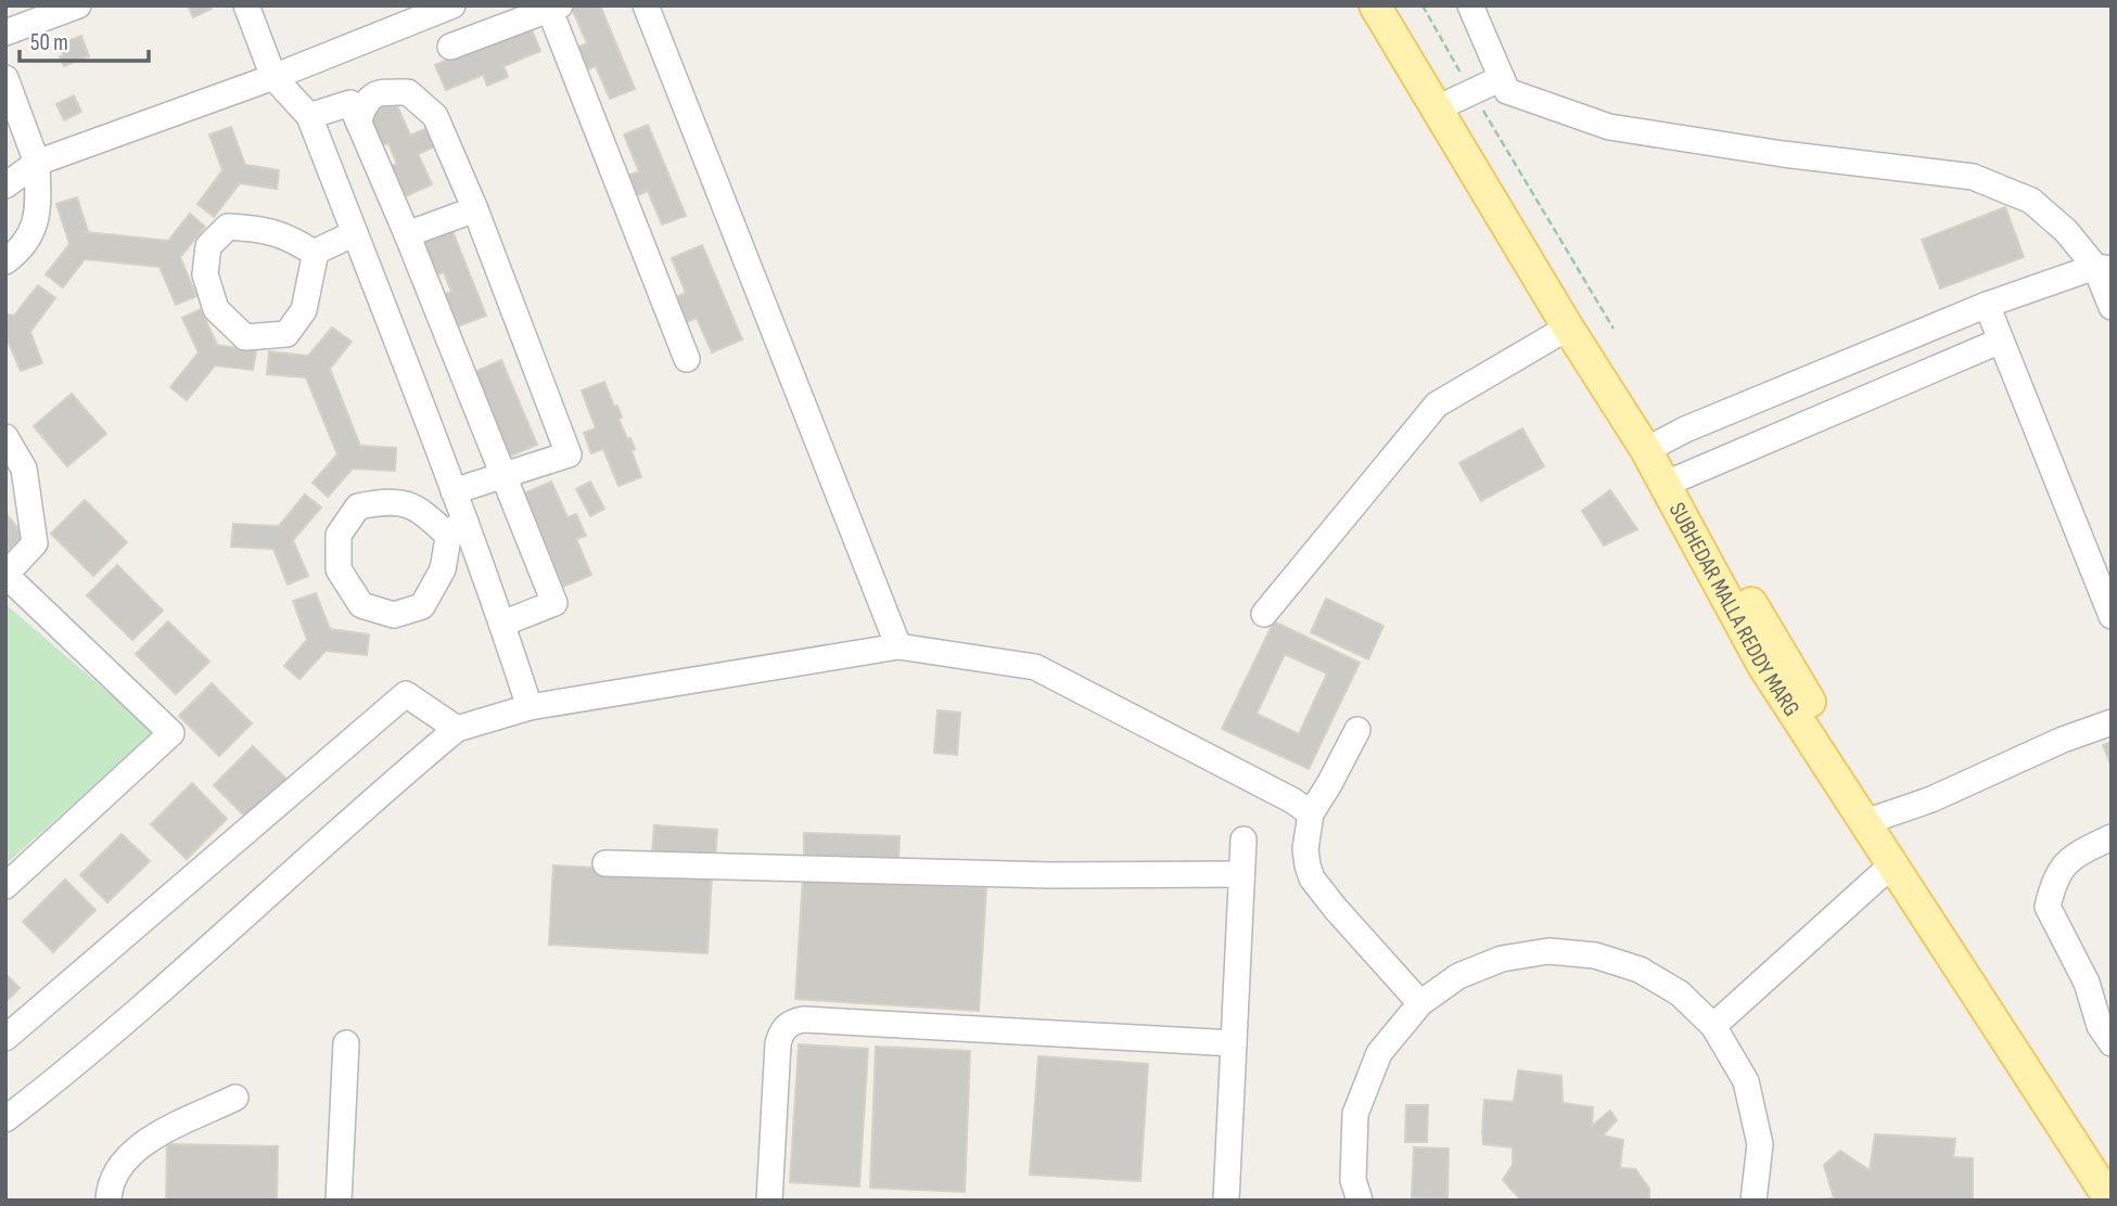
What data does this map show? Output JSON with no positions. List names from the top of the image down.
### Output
{
  "streets": {
    "main road": ["SUBHEDAR MALLA REDDY MARG"]
  },
  "scale_bar": "50 m"
}
